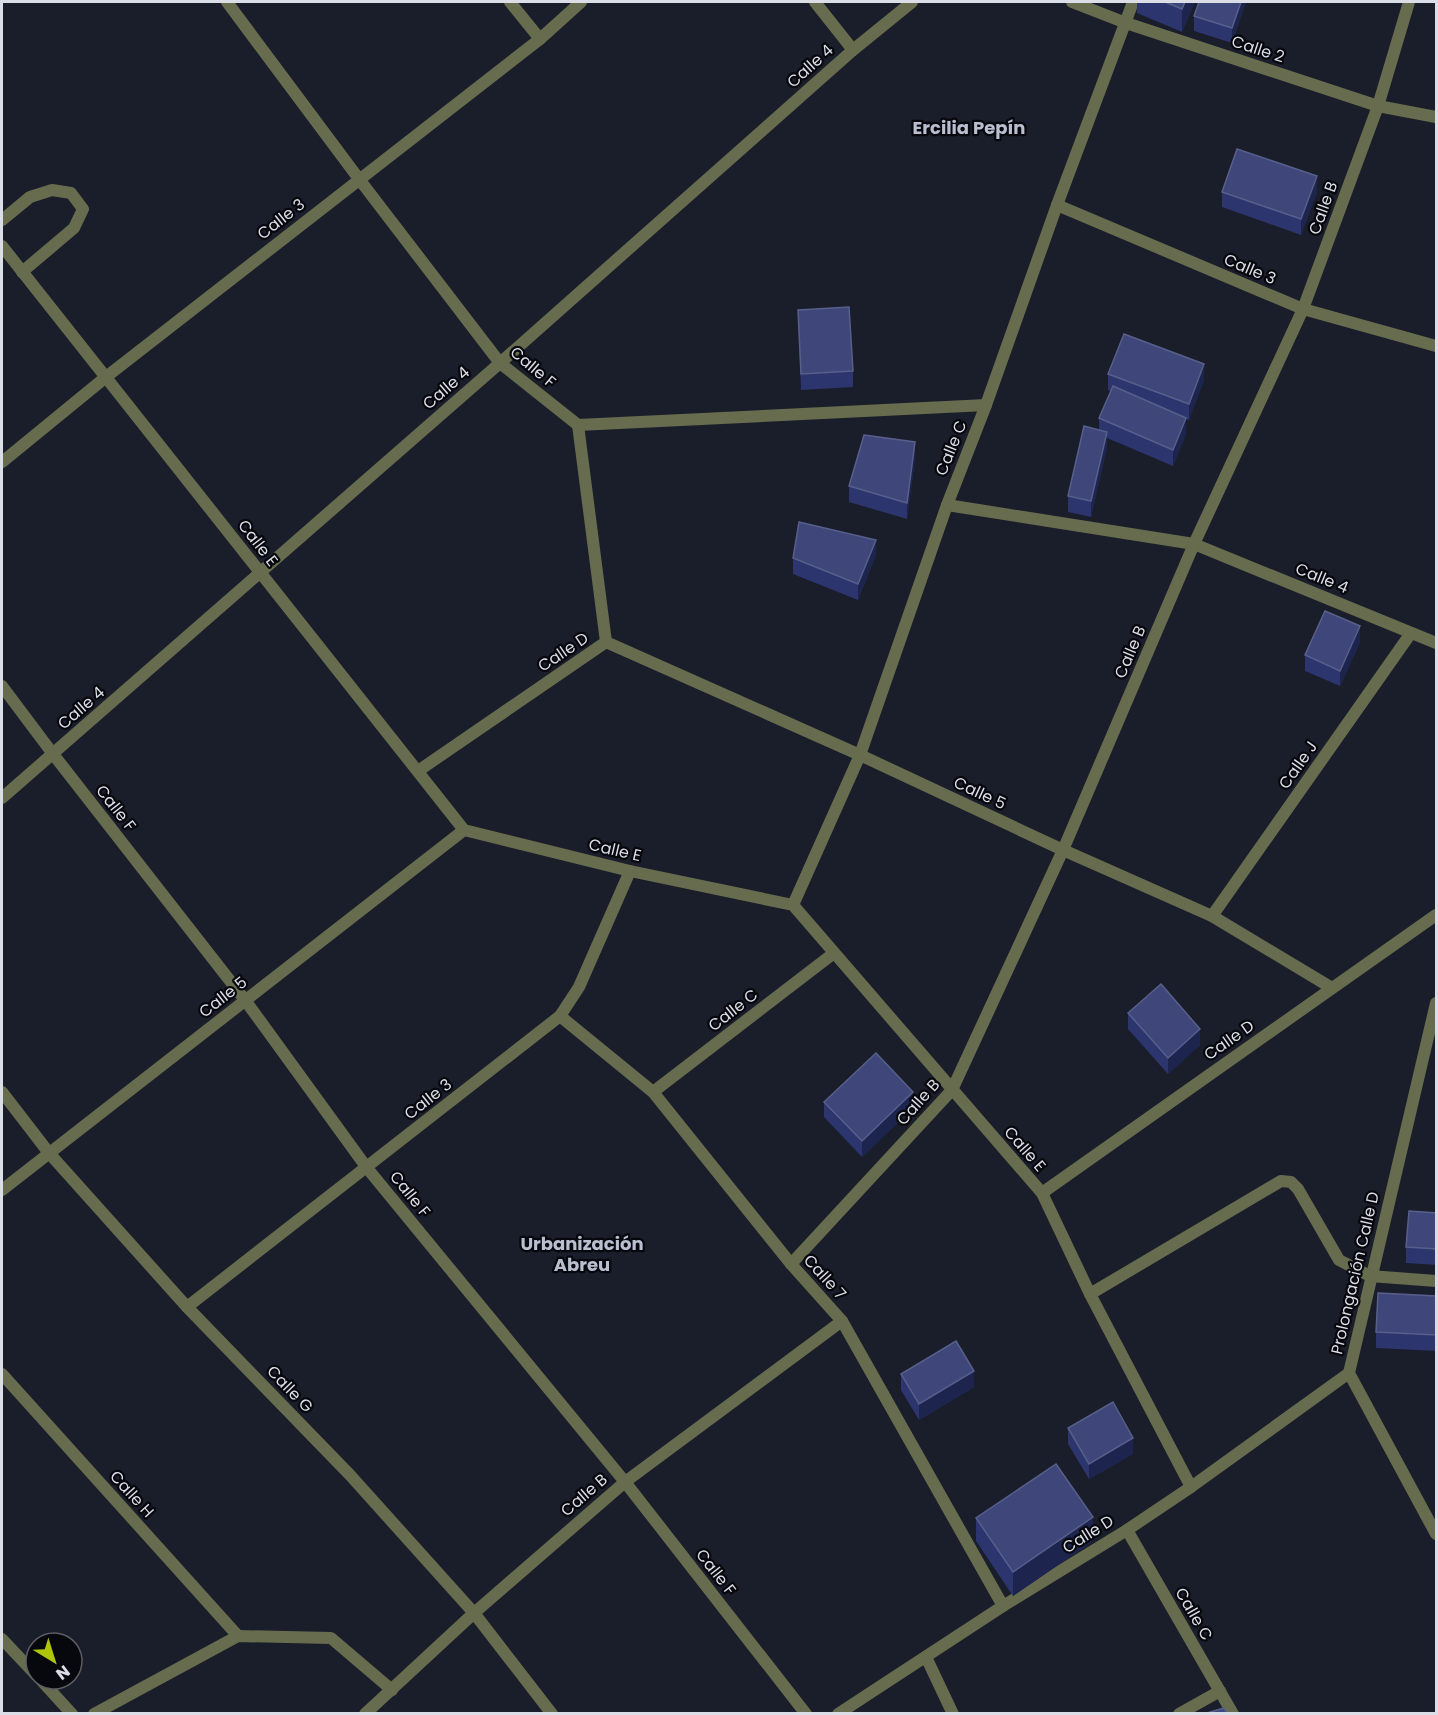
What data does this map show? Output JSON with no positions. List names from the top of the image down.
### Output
{
  "streets": {
    "street": [
      "Calle 2",
      "Calle 4",
      "Calle B",
      "Calle 3",
      "Calle F",
      "Calle C",
      "Calle E",
      "Calle D",
      "Calle J",
      "Calle 5",
      "Prolongación Calle D",
      "Calle 7",
      "Calle G",
      "Calle H"
    ]
  },
  "crossings": [
    ["Calle 2", "Calle B"],
    ["Calle 2", "Calle C"],
    ["Calle 4", "Calle B"],
    ["Calle 4", "Calle F"],
    ["Calle 4", "Calle C"],
    ["Calle 4", "Calle E"],
    ["Calle 4", "Calle J"],
    ["Calle B", "Calle 3"],
    ["Calle B", "Calle F"],
    ["Calle B", "Calle E"],
    ["Calle B", "Calle 5"],
    ["Calle B", "Calle 7"],
    ["Calle B", "Calle G"],
    ["Calle 3", "Calle F"],
    ["Calle 3", "Calle C"],
    ["Calle 3", "Calle E"],
    ["Calle 3", "Calle 7"],
    ["Calle 3", "Calle G"],
    ["Calle F", "Calle D"],
    ["Calle F", "Calle 5"],
    ["Calle C", "Calle E"],
    ["Calle C", "Calle D"],
    ["Calle C", "Calle 5"],
    ["Calle C", "Calle 7"],
    ["Calle E", "Calle D"],
    ["Calle E", "Calle 5"],
    ["Calle D", "Calle 5"],
    ["Calle D", "Prolongación Calle D"],
    ["Calle D", "Calle 7"],
    ["Calle J", "Calle 5"],
    ["Calle 5", "Calle G"]
  ],
  "districts": ["Ercilia Pepín", "Urbanización Abreu"],
  "north": "bottom right"
}
